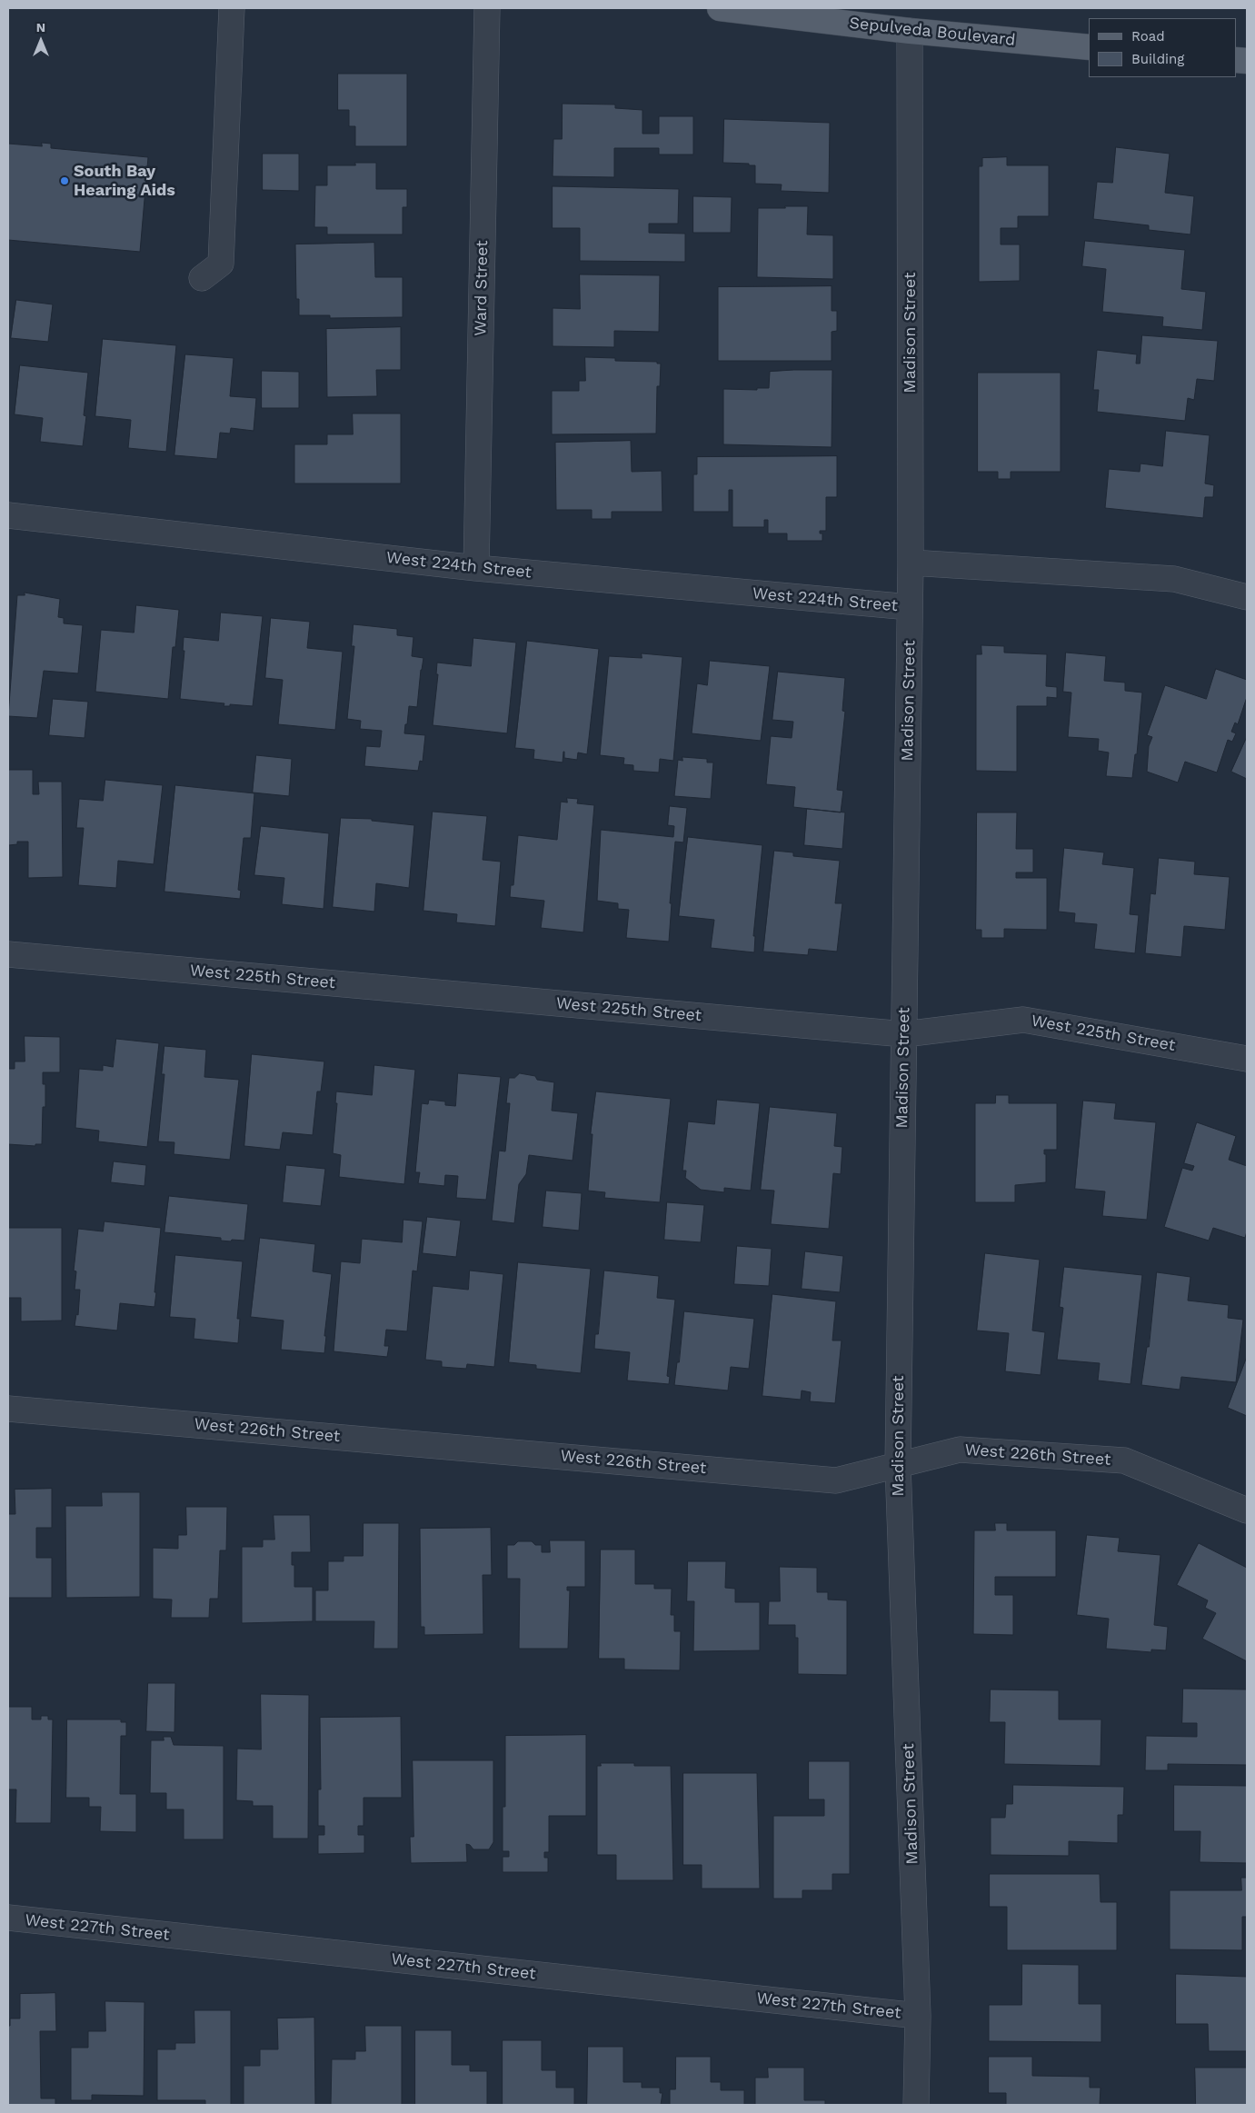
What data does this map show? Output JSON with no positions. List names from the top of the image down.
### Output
{
  "streets": {
    "main road": ["Sepulveda Boulevard"],
    "street": [
      "Ward Street",
      "Madison Street",
      "West 224th Street",
      "West 225th Street",
      "West 226th Street",
      "West 227th Street"
    ]
  },
  "crossings": [
    ["Sepulveda Boulevard", "Madison Street"],
    ["Ward Street", "West 224th Street"],
    ["Madison Street", "West 224th Street"],
    ["Madison Street", "West 225th Street"],
    ["Madison Street", "West 226th Street"],
    ["Madison Street", "West 227th Street"]
  ],
  "places": ["South Bay Hearing Aids"],
  "legend": ["Road", "Building"],
  "north": "top"
}
